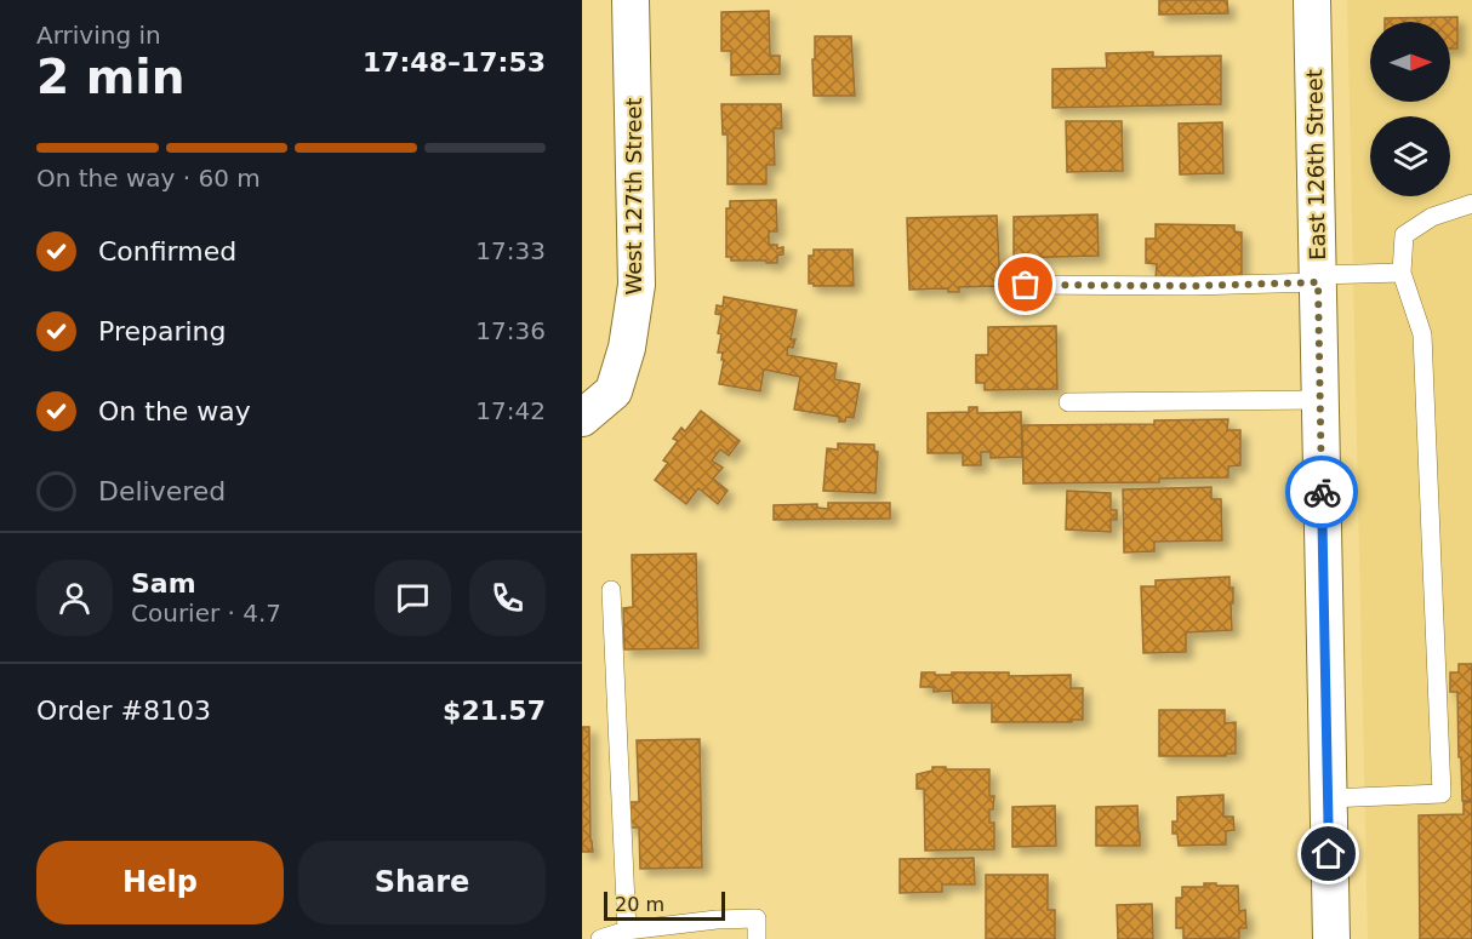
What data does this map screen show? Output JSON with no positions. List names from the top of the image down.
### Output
{
  "streets": {
    "street": ["East 126th Street", "West 127th Street"]
  },
  "scale_bar": "20 m",
  "north": "right",
  "page": {
    "heading": ["2 min", "Arriving in", "17:48–17:53"],
    "panel": [
      "Sam",
      "Courier · 4.7",
      "Order #8103",
      "$21.57"
    ],
    "bar": "On the way · 60 m",
    "list": [
      ["Confirmed", "17:33"],
      ["Preparing", "17:36"],
      ["On the way", "17:42"],
      "Delivered"
    ],
    "buttons": ["Help", "Share"],
    "scale": "20 m"
  }
}
